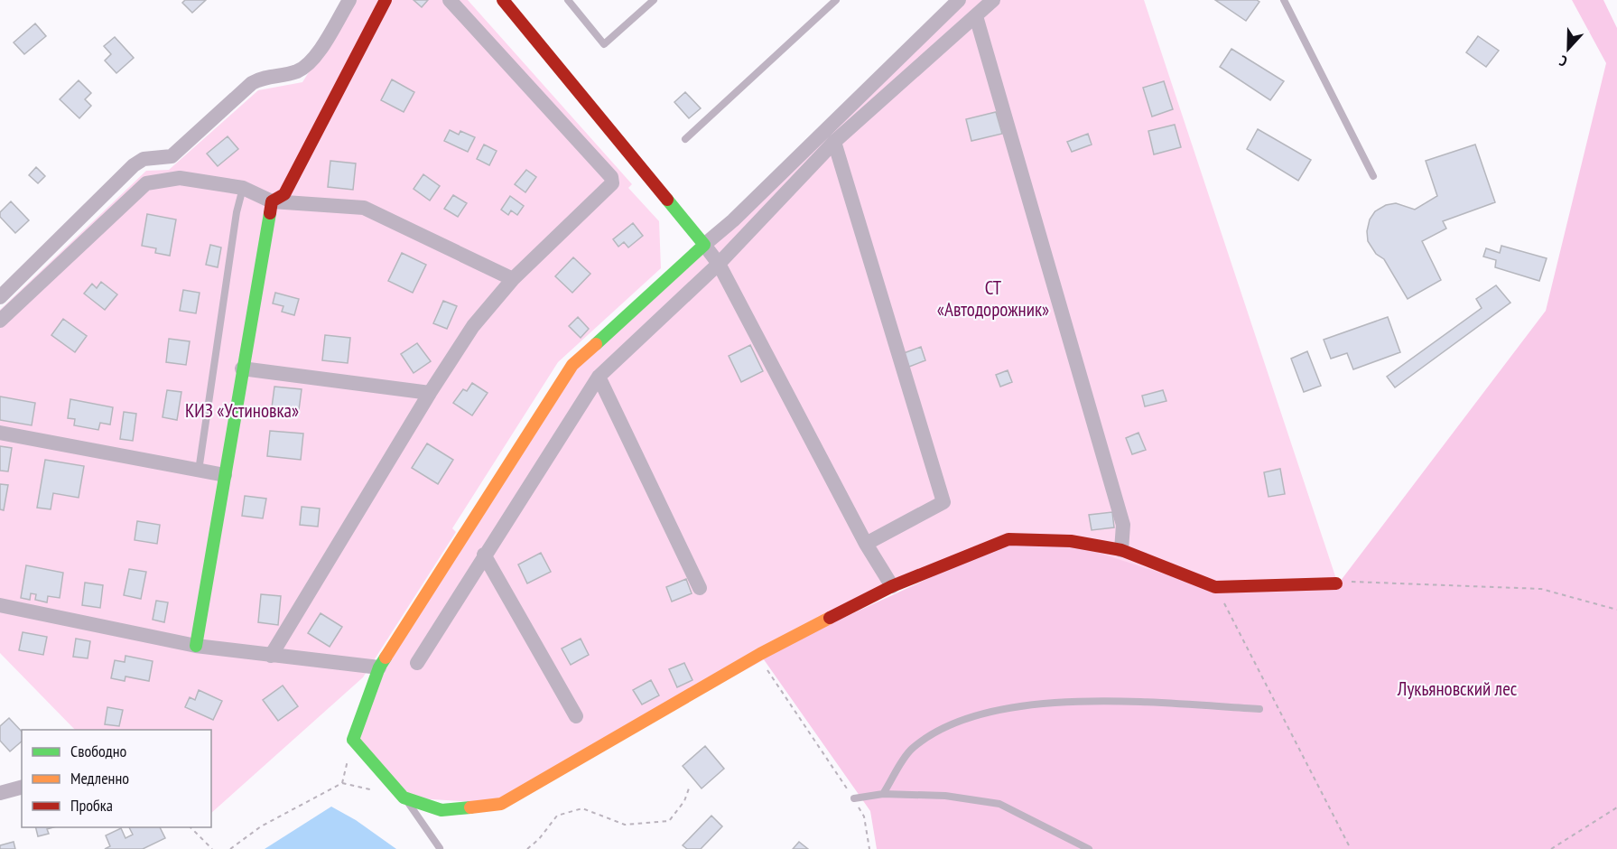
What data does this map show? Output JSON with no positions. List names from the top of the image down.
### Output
{
  "parks": ["СТ «Автодорожник»", "КИЗ «Устиновка»", "Лукьяновский лес"],
  "legend": ["Свободно", "Медленно", "Пробка"],
  "north": "bottom"
}
